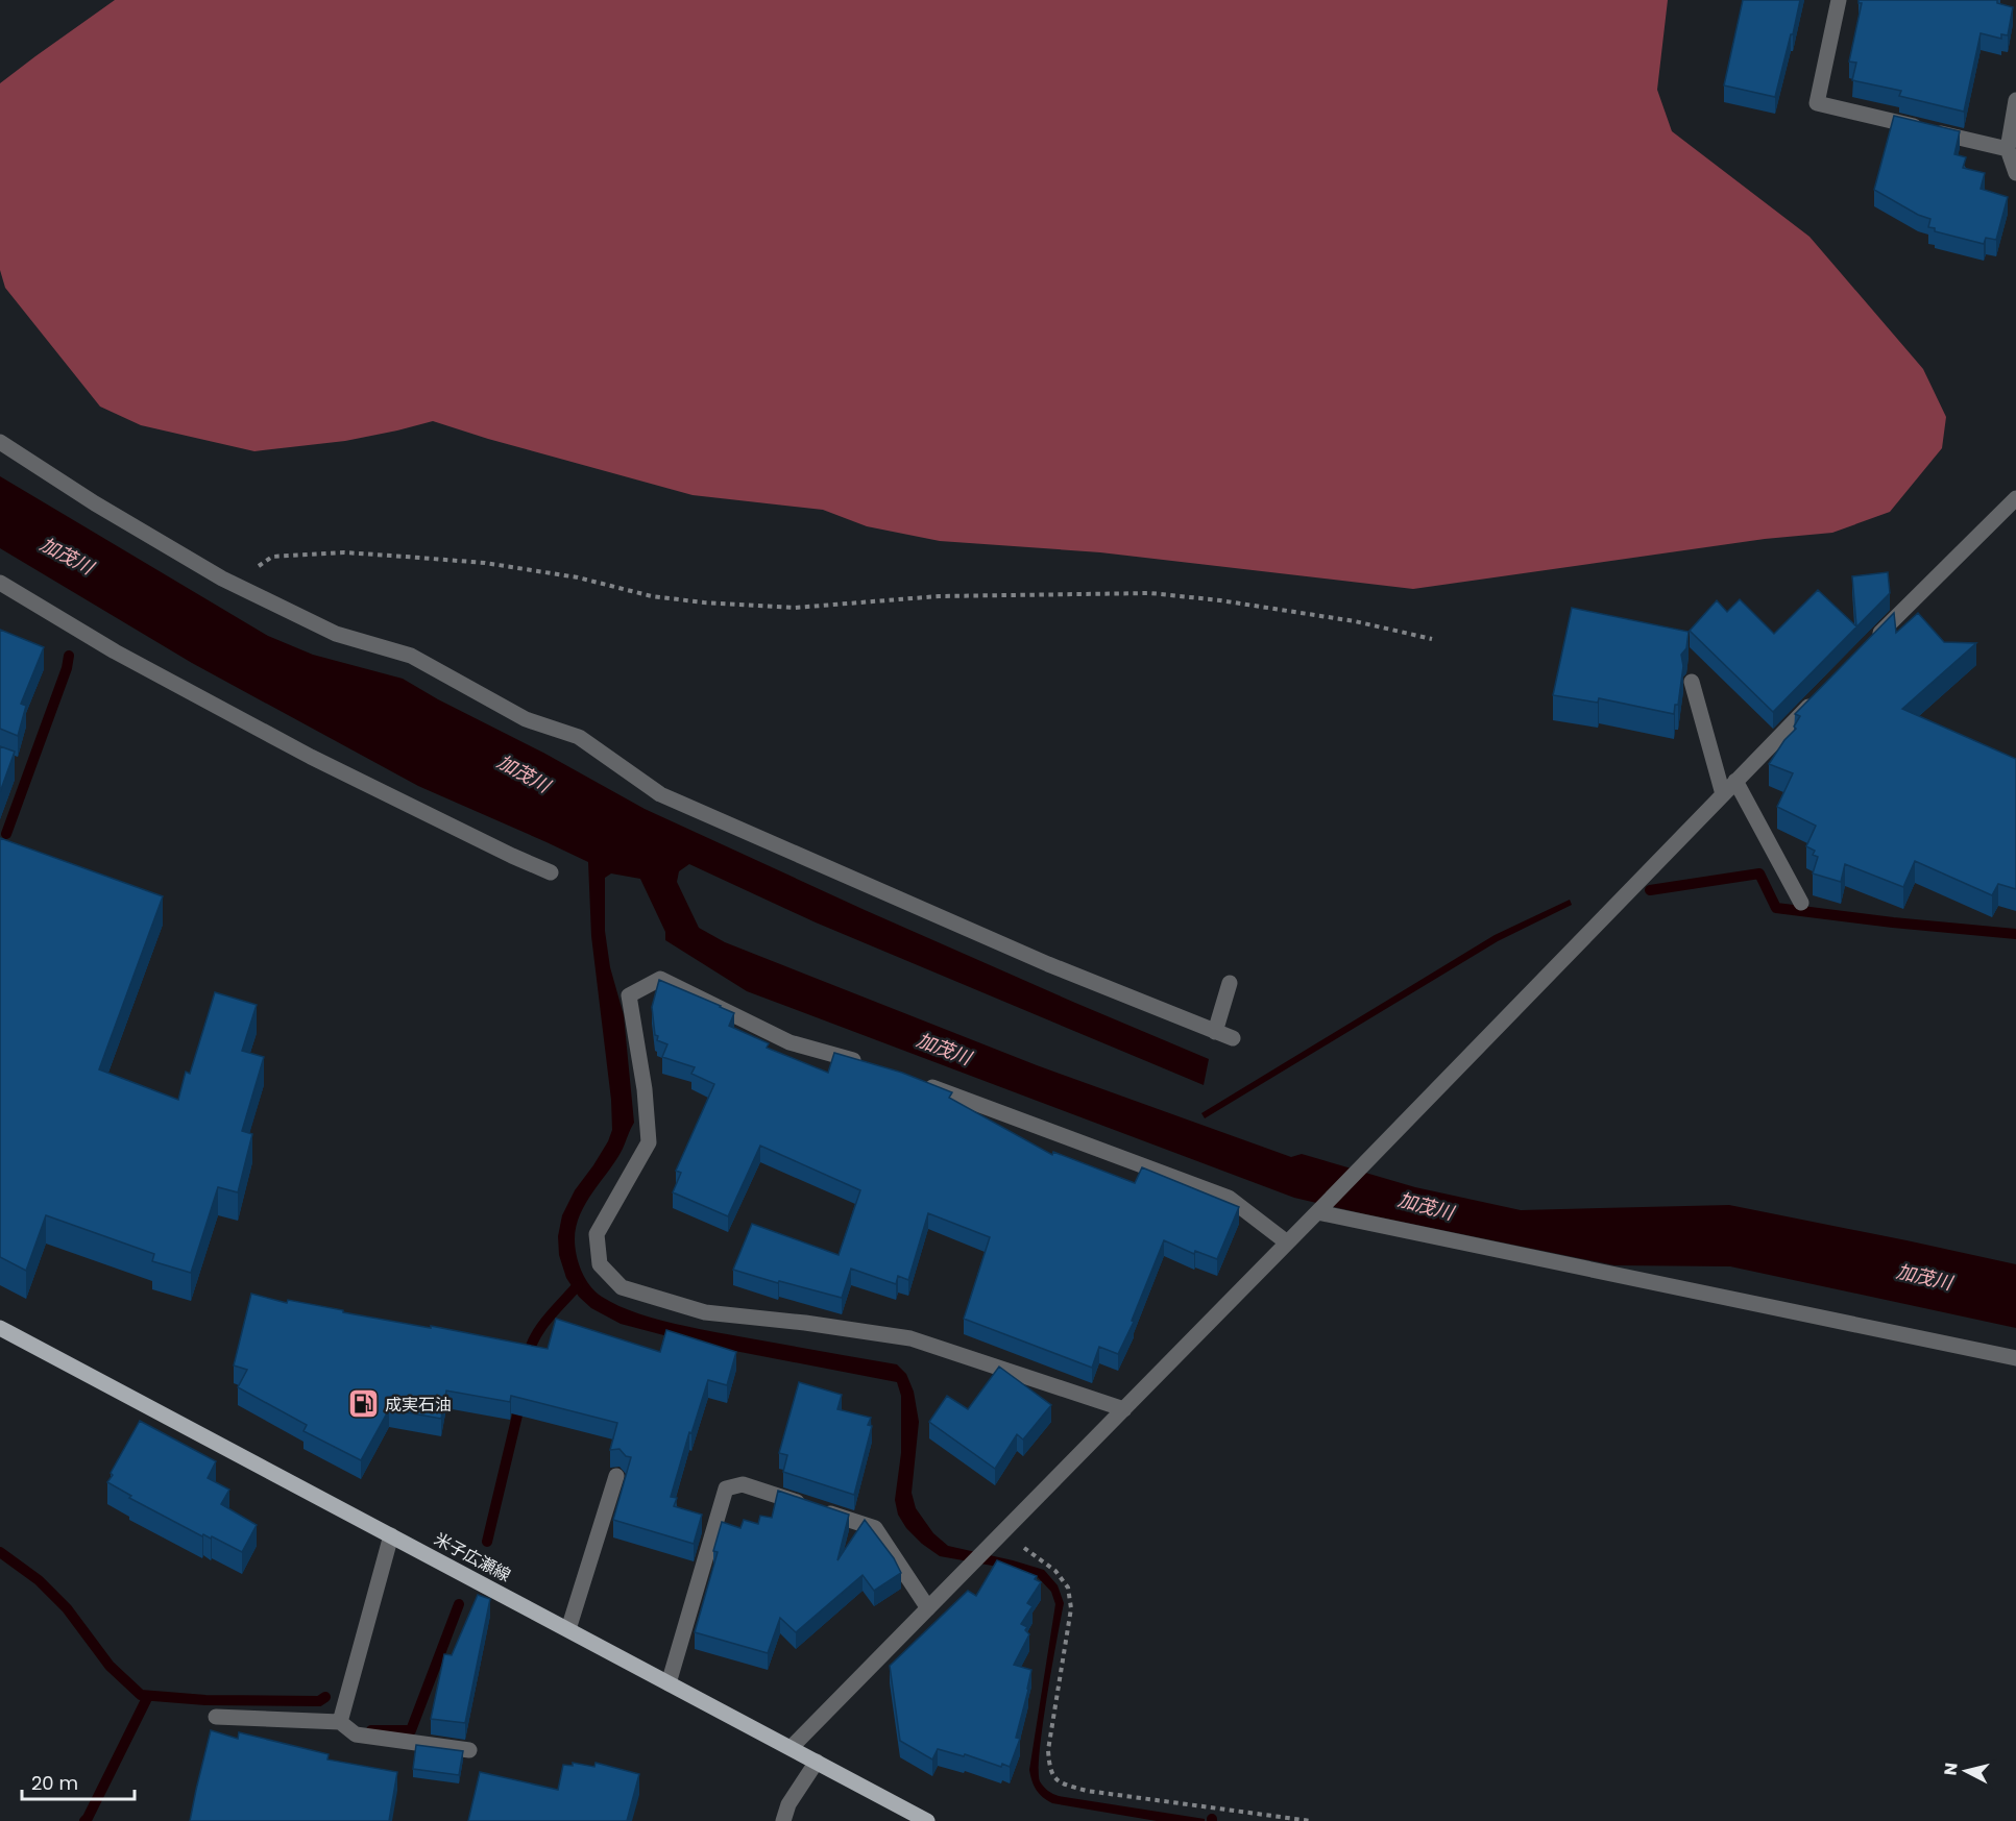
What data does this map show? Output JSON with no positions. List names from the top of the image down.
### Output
{
  "streets": {
    "main road": ["米子広瀬線"]
  },
  "water": ["加茂川"],
  "places": {
    "fuel station": ["成実石油"]
  },
  "scale_bar": "20 m",
  "north": "left"
}
